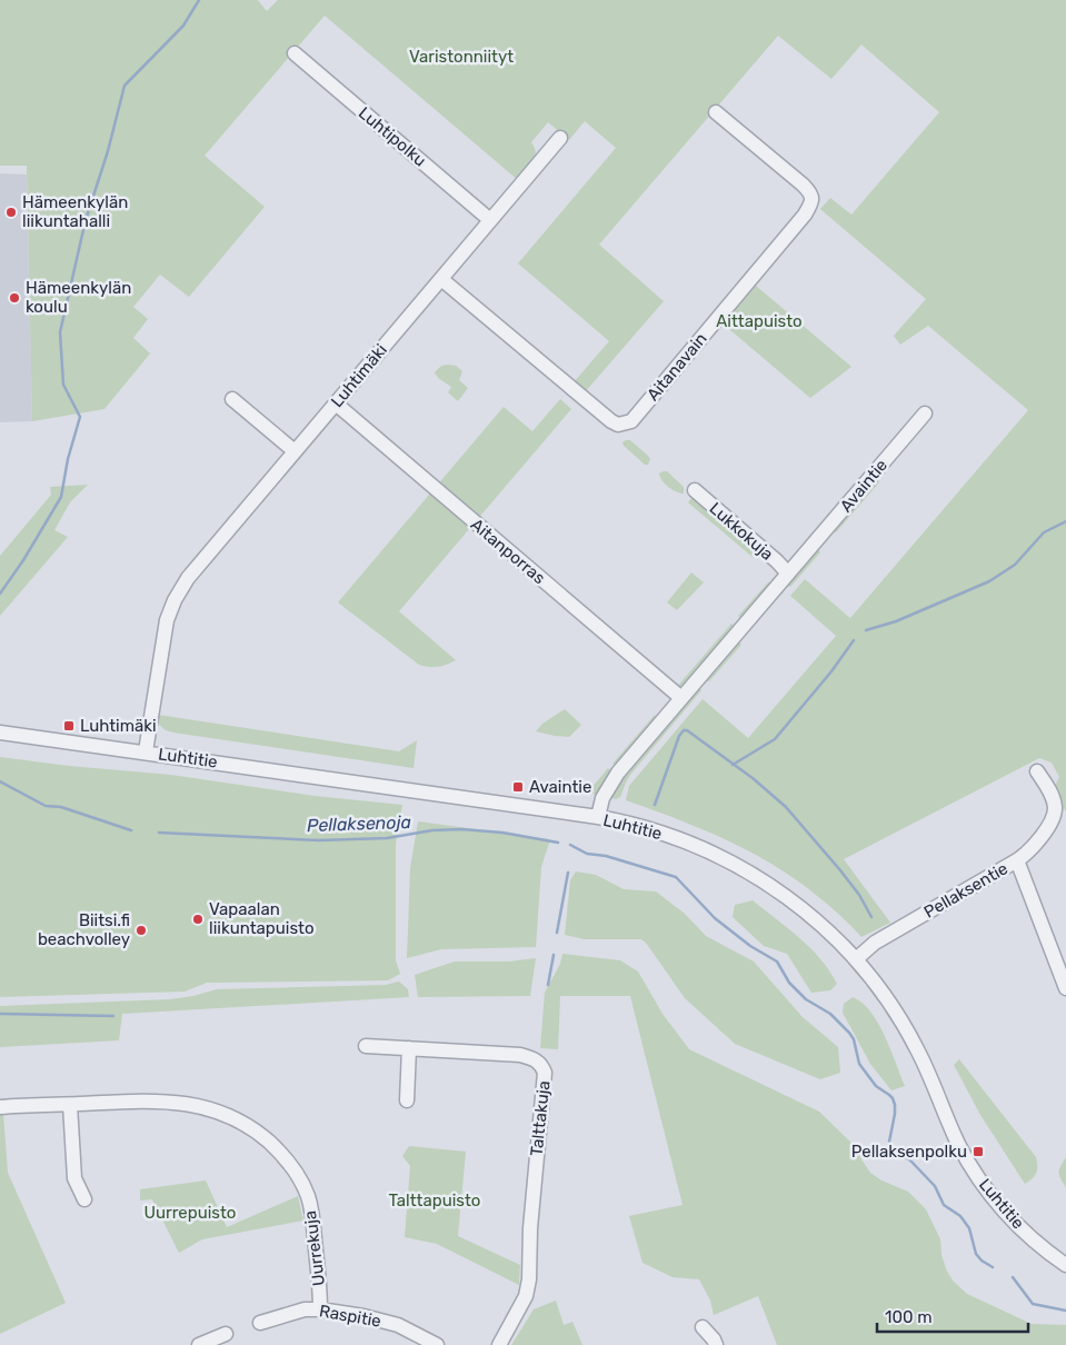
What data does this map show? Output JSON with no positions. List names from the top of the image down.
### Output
{
  "streets": {
    "street": [
      "Luhtipolku",
      "Aitanavain",
      "Luhtimäki",
      "Avaintie",
      "Lukkokuja",
      "Aitanporras",
      "Luhtitie",
      "Pellaksentie",
      "Talttakuja",
      "Uurrekuja",
      "Raspitie"
    ]
  },
  "crossings": [
    ["Luhtipolku", "Luhtimäki"],
    ["Aitanavain", "Luhtimäki"],
    ["Luhtimäki", "Aitanporras"],
    ["Luhtimäki", "Luhtitie"],
    ["Avaintie", "Lukkokuja"],
    ["Avaintie", "Aitanporras"],
    ["Avaintie", "Luhtitie"],
    ["Luhtitie", "Pellaksentie"],
    ["Uurrekuja", "Raspitie"]
  ],
  "water": ["Pellaksenoja"],
  "parks": [
    "Varistonniityt",
    "Aittapuisto",
    "Talttapuisto",
    "Uurrepuisto"
  ],
  "places": {
    "other": [
      "Hämeenkylän liikuntahalli",
      "Hämeenkylän koulu",
      "Vapaalan liikuntapuisto",
      "Biitsi.fi beachvolley"
    ],
    "transit": ["Luhtimäki", "Avaintie", "Pellaksenpolku"]
  },
  "scale_bar": "100 m"
}
